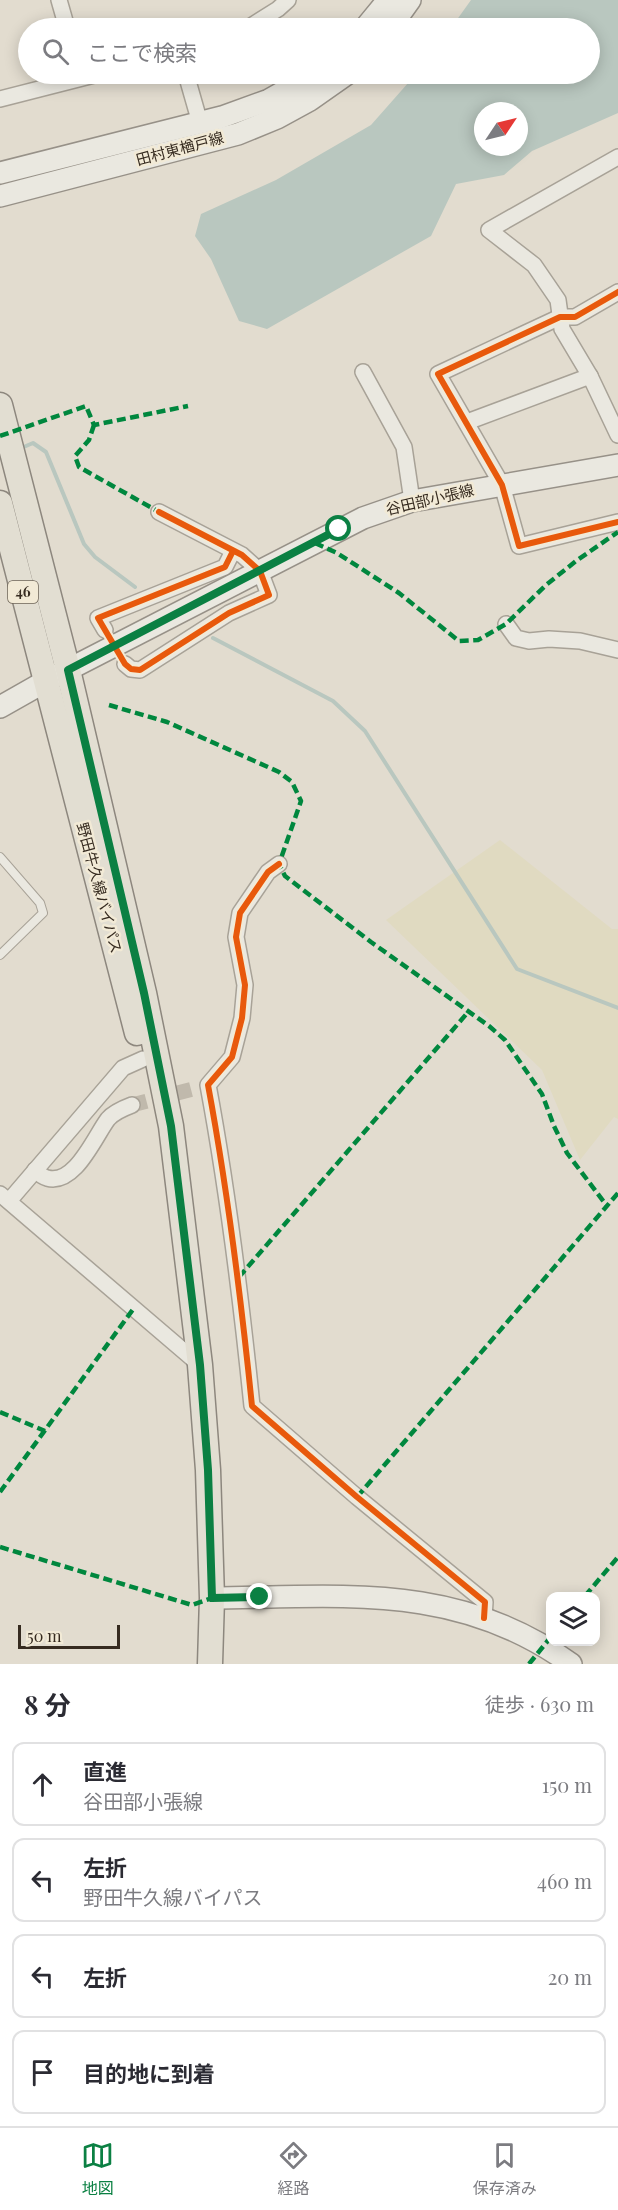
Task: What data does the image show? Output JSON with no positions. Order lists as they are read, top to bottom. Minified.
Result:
{"streets":{"main road":["46","野田牛久線バイパス"],"street":["田村東楢戸線","谷田部小張線"]},"crossings":[["谷田部小張線","野田牛久線バイパス"]],"scale_bar":"50 m","north":"top right","page":{"search":"ここで検索","scale":"50 m","heading":["8 分","徒歩 · 630 m"],"list":[["直進","谷田部小張線","150 m"],["左折","野田牛久線バイパス","460 m"],["左折","20 m"],"目的地に到着"],"nav":["地図","経路","保存済み"]}}
